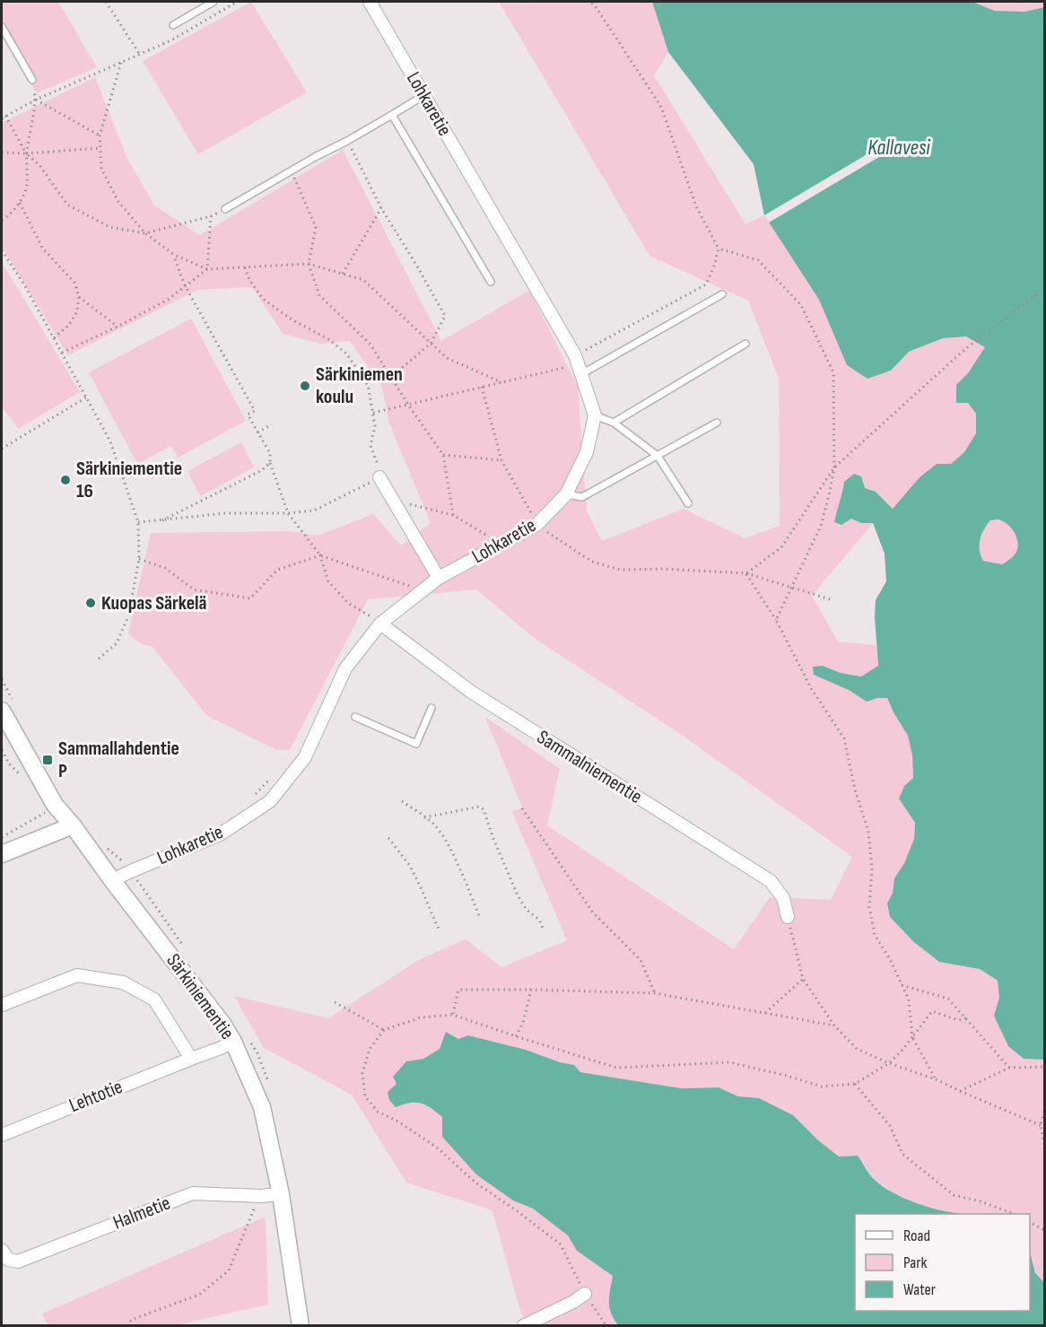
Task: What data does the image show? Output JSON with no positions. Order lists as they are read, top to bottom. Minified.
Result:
{"streets":{"street":["Lohkaretie","Sammalniementie","Särkiniementie","Lehtotie","Halmetie"]},"crossings":[["Lohkaretie","Sammalniementie"],["Lohkaretie","Särkiniementie"],["Särkiniementie","Lehtotie"],["Särkiniementie","Halmetie"]],"water":["Kallavesi"],"places":{"other":["Särkiniemen koulu","Särkiniementie 16","Kuopas Särkelä"],"transit":["Sammallahdentie P"]},"legend":["Road","Park","Water"]}
